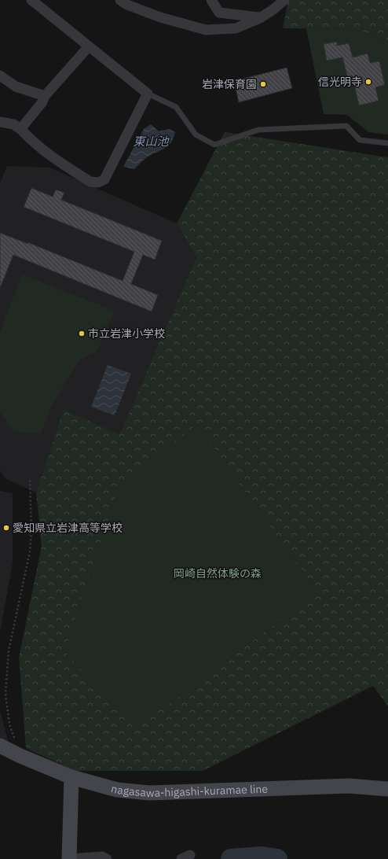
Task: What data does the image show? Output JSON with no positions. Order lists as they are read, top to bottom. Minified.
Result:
{"streets":{"main road":["nagasawa-higashi-kuramae line"]},"water":["東山池"],"parks":["岡崎自然体験の森"],"places":["信光明寺","岩津保育園","市立岩津小学校","愛知県立岩津高等学校"]}
